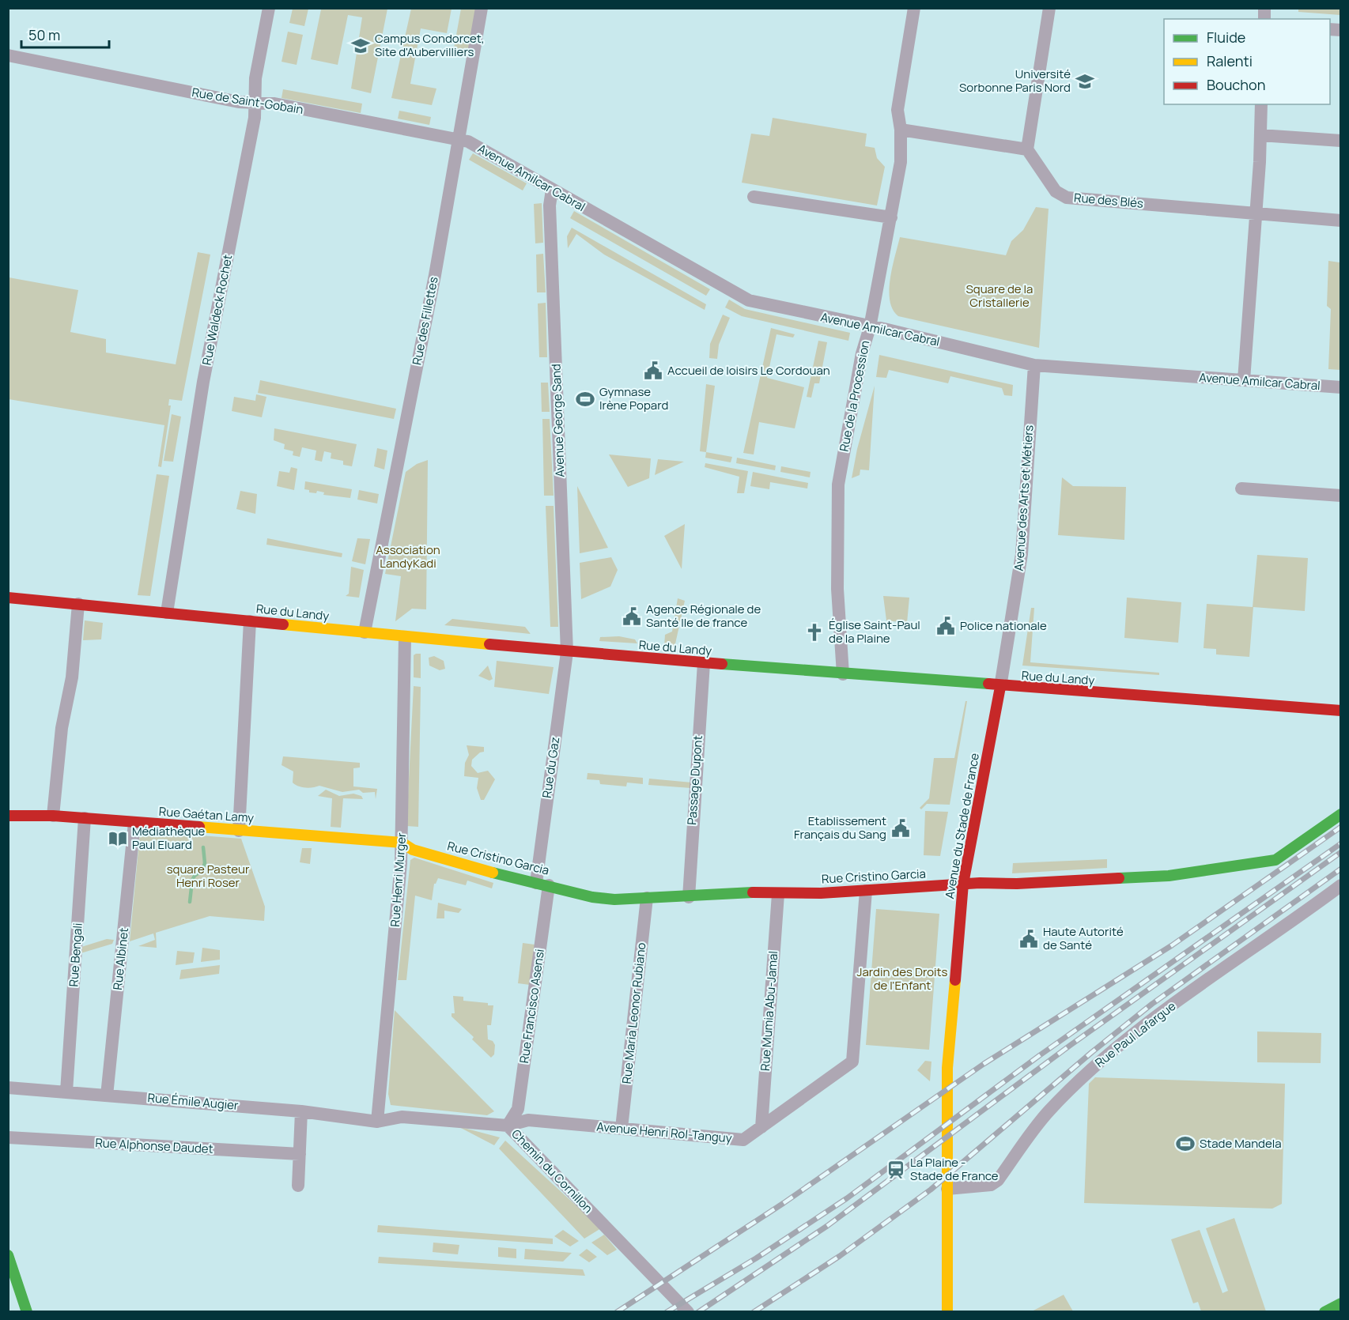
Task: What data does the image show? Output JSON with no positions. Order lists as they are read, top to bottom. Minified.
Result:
{"streets":{"street":["Rue de Saint-Gobain","Avenue Amilcar Cabral","Rue des Blés","Rue Waldeck Rochet","Rue des Fillettes","Rue de la Procession","Avenue George Sand","Avenue des Arts et Métiers","Rue du Landy","Rue du Gaz","Passage Dupont","Rue Gaétan Lamy","Avenue du Stade de France","Rue Cristino Garcia","Rue Henri Murger","Rue Bengali","Rue Albinet","Rue Francisco Asensi","Rue Mumia Abu-Jamal","Rue Maria Leonor Rubiano","Rue Paul Lafargue","Rue Émile Augier","Avenue Henri Rol-Tanguy","Rue Alphonse Daudet","Chemin du Cornillon"]},"crossings":[["Rue de Saint-Gobain","Avenue Amilcar Cabral"],["Rue de Saint-Gobain","Rue Waldeck Rochet"],["Rue de Saint-Gobain","Rue des Fillettes"],["Avenue Amilcar Cabral","Rue des Fillettes"],["Avenue Amilcar Cabral","Rue de la Procession"],["Avenue Amilcar Cabral","Avenue George Sand"],["Avenue Amilcar Cabral","Avenue des Arts et Métiers"],["Rue Waldeck Rochet","Rue du Landy"],["Rue des Fillettes","Rue du Landy"],["Rue de la Procession","Rue du Landy"],["Avenue George Sand","Rue du Landy"],["Avenue George Sand","Rue du Gaz"],["Avenue des Arts et Métiers","Rue du Landy"],["Avenue des Arts et Métiers","Avenue du Stade de France"],["Rue du Landy","Rue du Gaz"],["Rue du Landy","Passage Dupont"],["Rue du Landy","Avenue du Stade de France"],["Rue du Landy","Rue Henri Murger"],["Rue du Gaz","Rue Cristino Garcia"],["Rue du Gaz","Rue Francisco Asensi"],["Passage Dupont","Rue Cristino Garcia"],["Rue Gaétan Lamy","Rue Cristino Garcia"],["Rue Gaétan Lamy","Rue Henri Murger"],["Rue Gaétan Lamy","Rue Bengali"],["Rue Gaétan Lamy","Rue Albinet"],["Avenue du Stade de France","Rue Cristino Garcia"],["Avenue du Stade de France","Rue Paul Lafargue"],["Rue Cristino Garcia","Rue Henri Murger"],["Rue Cristino Garcia","Rue Francisco Asensi"],["Rue Cristino Garcia","Rue Mumia Abu-Jamal"],["Rue Cristino Garcia","Rue Maria Leonor Rubiano"],["Rue Cristino Garcia","Avenue Henri Rol-Tanguy"],["Rue Henri Murger","Rue Émile Augier"],["Rue Henri Murger","Chemin du Cornillon"],["Rue Bengali","Rue Émile Augier"],["Rue Albinet","Rue Émile Augier"],["Rue Francisco Asensi","Avenue Henri Rol-Tanguy"],["Rue Francisco Asensi","Chemin du Cornillon"],["Rue Mumia Abu-Jamal","Avenue Henri Rol-Tanguy"],["Rue Maria Leonor Rubiano","Avenue Henri Rol-Tanguy"],["Rue Émile Augier","Chemin du Cornillon"],["Avenue Henri Rol-Tanguy","Chemin du Cornillon"]],"parks":["Square de la Cristallerie","Association LandyKadi","square Pasteur Henri Roser","Jardin des Droits de l'Enfant"],"places":{"school or university":["Campus Condorcet, Site d'Aubervilliers","Université Sorbonne Paris Nord"],"public building":["Accueil de loisirs Le Cordouan","Agence Régionale de Santé Ile de france","Police nationale","Etablissement Français du Sang","Haute Autorité de Santé"],"sports":["Gymnase Irène Popard","Stade Mandela"],"church":["Église Saint-Paul de la Plaine"],"library":["Médiathèque Paul Eluard"],"station":["La Plaine - Stade de France"]},"legend":["Fluide","Ralenti","Bouchon"],"scale_bar":"50 m"}
